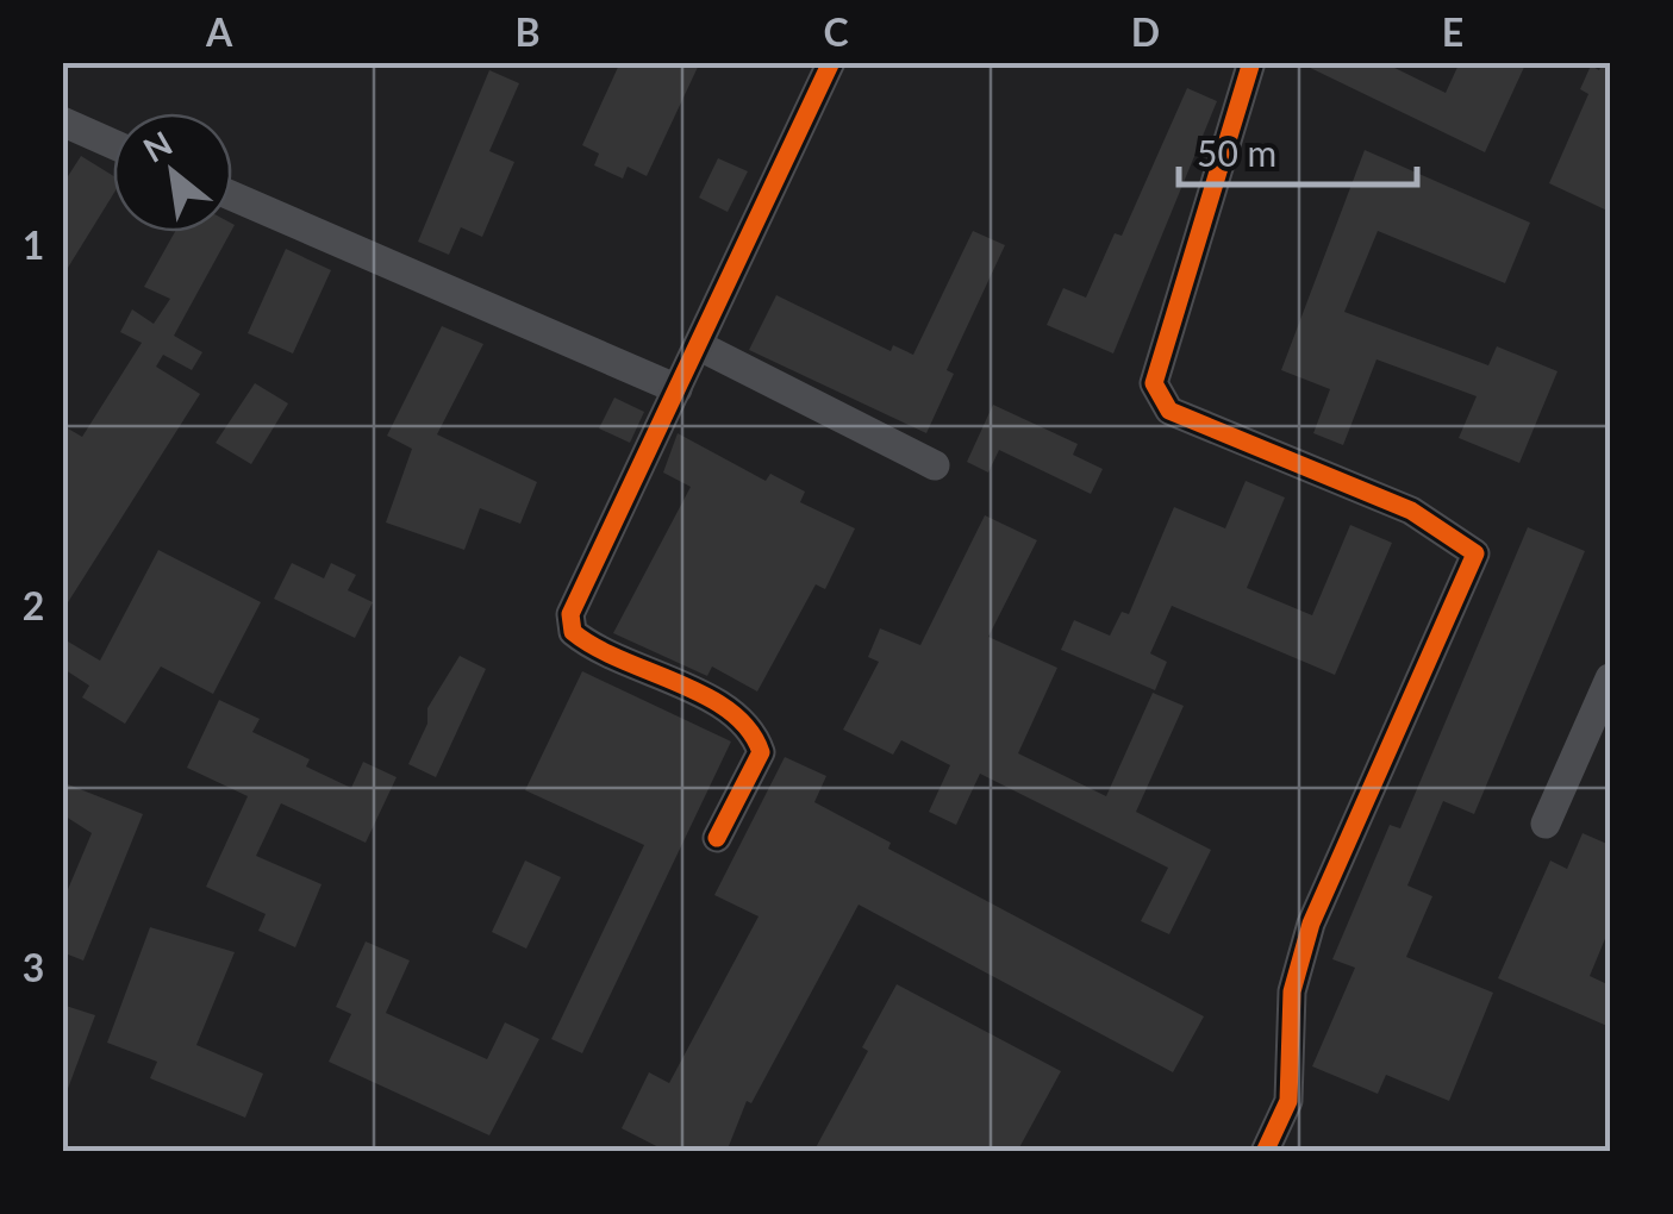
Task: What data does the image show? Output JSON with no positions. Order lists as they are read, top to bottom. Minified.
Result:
{"scale_bar":"50 m","north":"top left","grid":{"columns":["A","B","C","D","E"],"rows":["1","2","3"]}}
